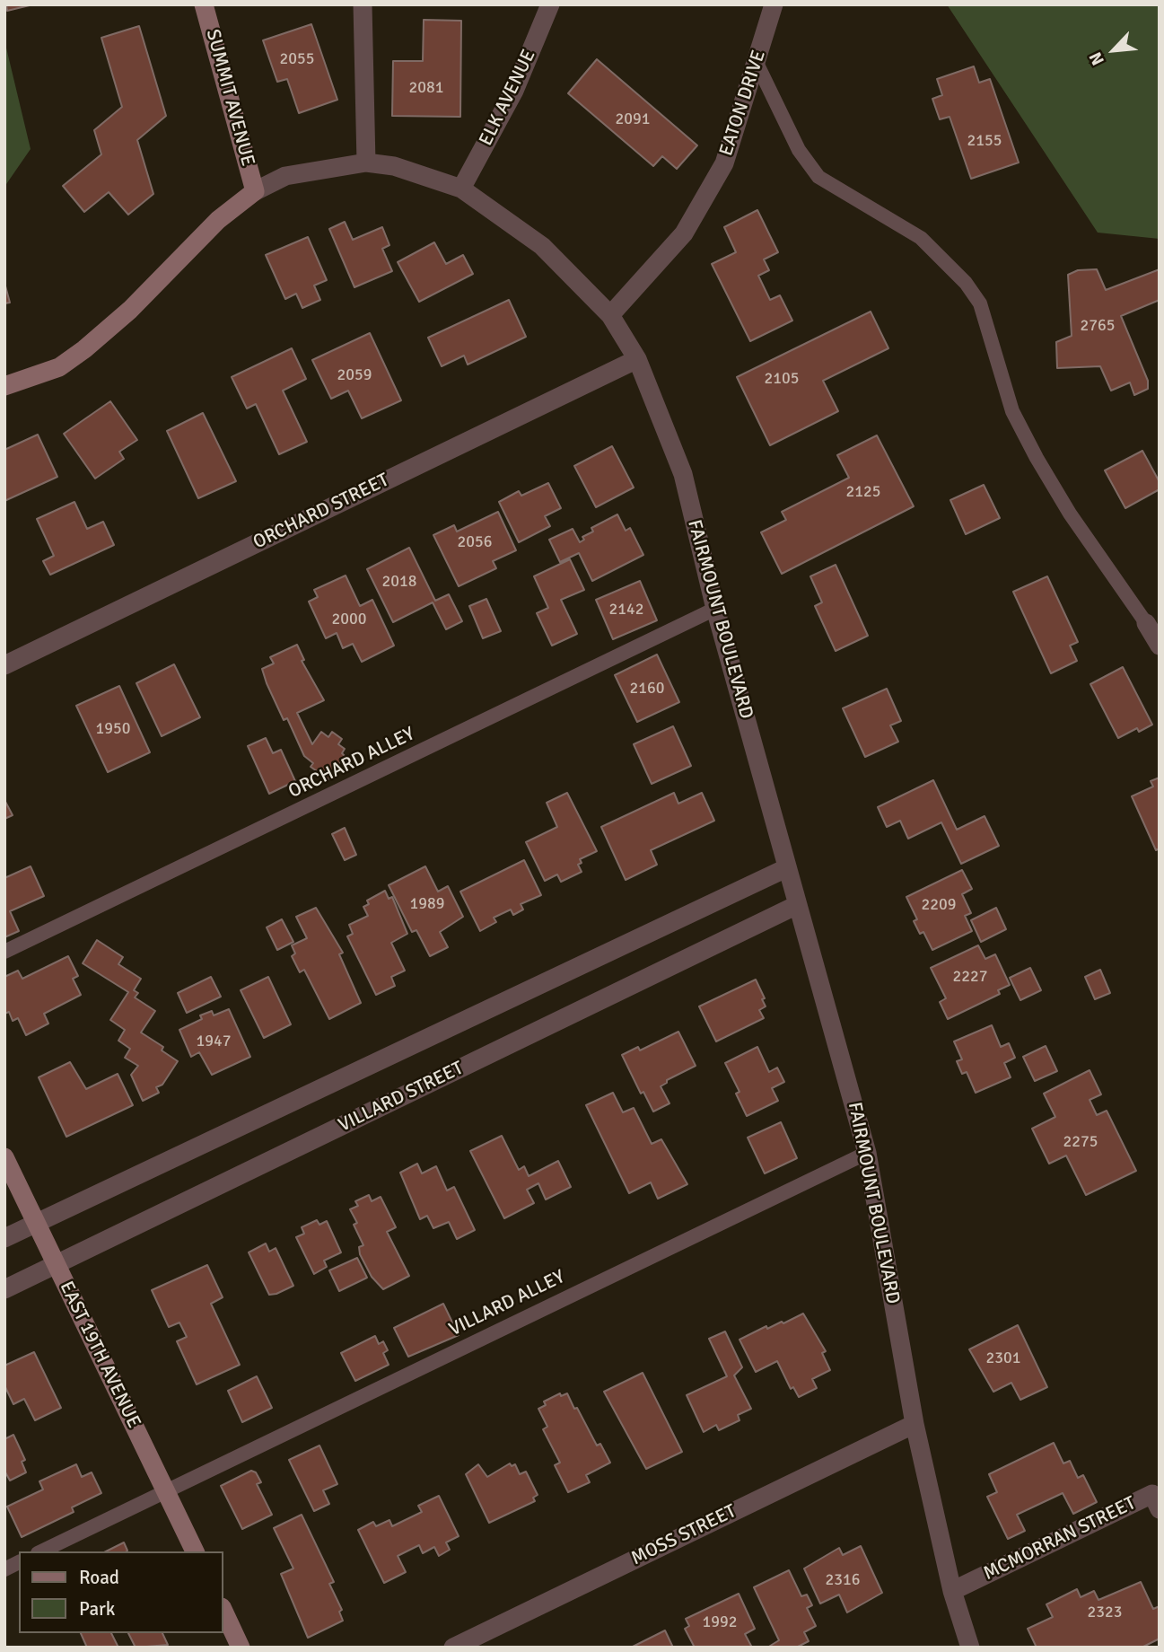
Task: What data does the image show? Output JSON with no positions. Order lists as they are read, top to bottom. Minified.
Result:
{"streets":{"street":["SUMMIT AVENUE","ELK AVENUE","EATON DRIVE","ORCHARD STREET","FAIRMOUNT BOULEVARD","VILLARD STREET","EAST 19TH AVENUE","MOSS STREET","MCMORRAN STREET"],"lane":["ORCHARD ALLEY","VILLARD ALLEY"]},"crossings":[["SUMMIT AVENUE","FAIRMOUNT BOULEVARD"],["ELK AVENUE","FAIRMOUNT BOULEVARD"],["EATON DRIVE","FAIRMOUNT BOULEVARD"],["ORCHARD STREET","FAIRMOUNT BOULEVARD"],["FAIRMOUNT BOULEVARD","ORCHARD ALLEY"],["FAIRMOUNT BOULEVARD","VILLARD STREET"],["FAIRMOUNT BOULEVARD","VILLARD ALLEY"],["FAIRMOUNT BOULEVARD","MOSS STREET"],["FAIRMOUNT BOULEVARD","MCMORRAN STREET"],["VILLARD STREET","EAST 19TH AVENUE"],["VILLARD ALLEY","EAST 19TH AVENUE"]],"house_numbers":["2055","2081","2091","2155","2765","2059","2105","2125","2056","2018","2142","2000","2160","1950","1989","2209","2227","1947","2275","2301","2316","2323","1992"],"legend":["Road","Park"],"north":"bottom left"}
